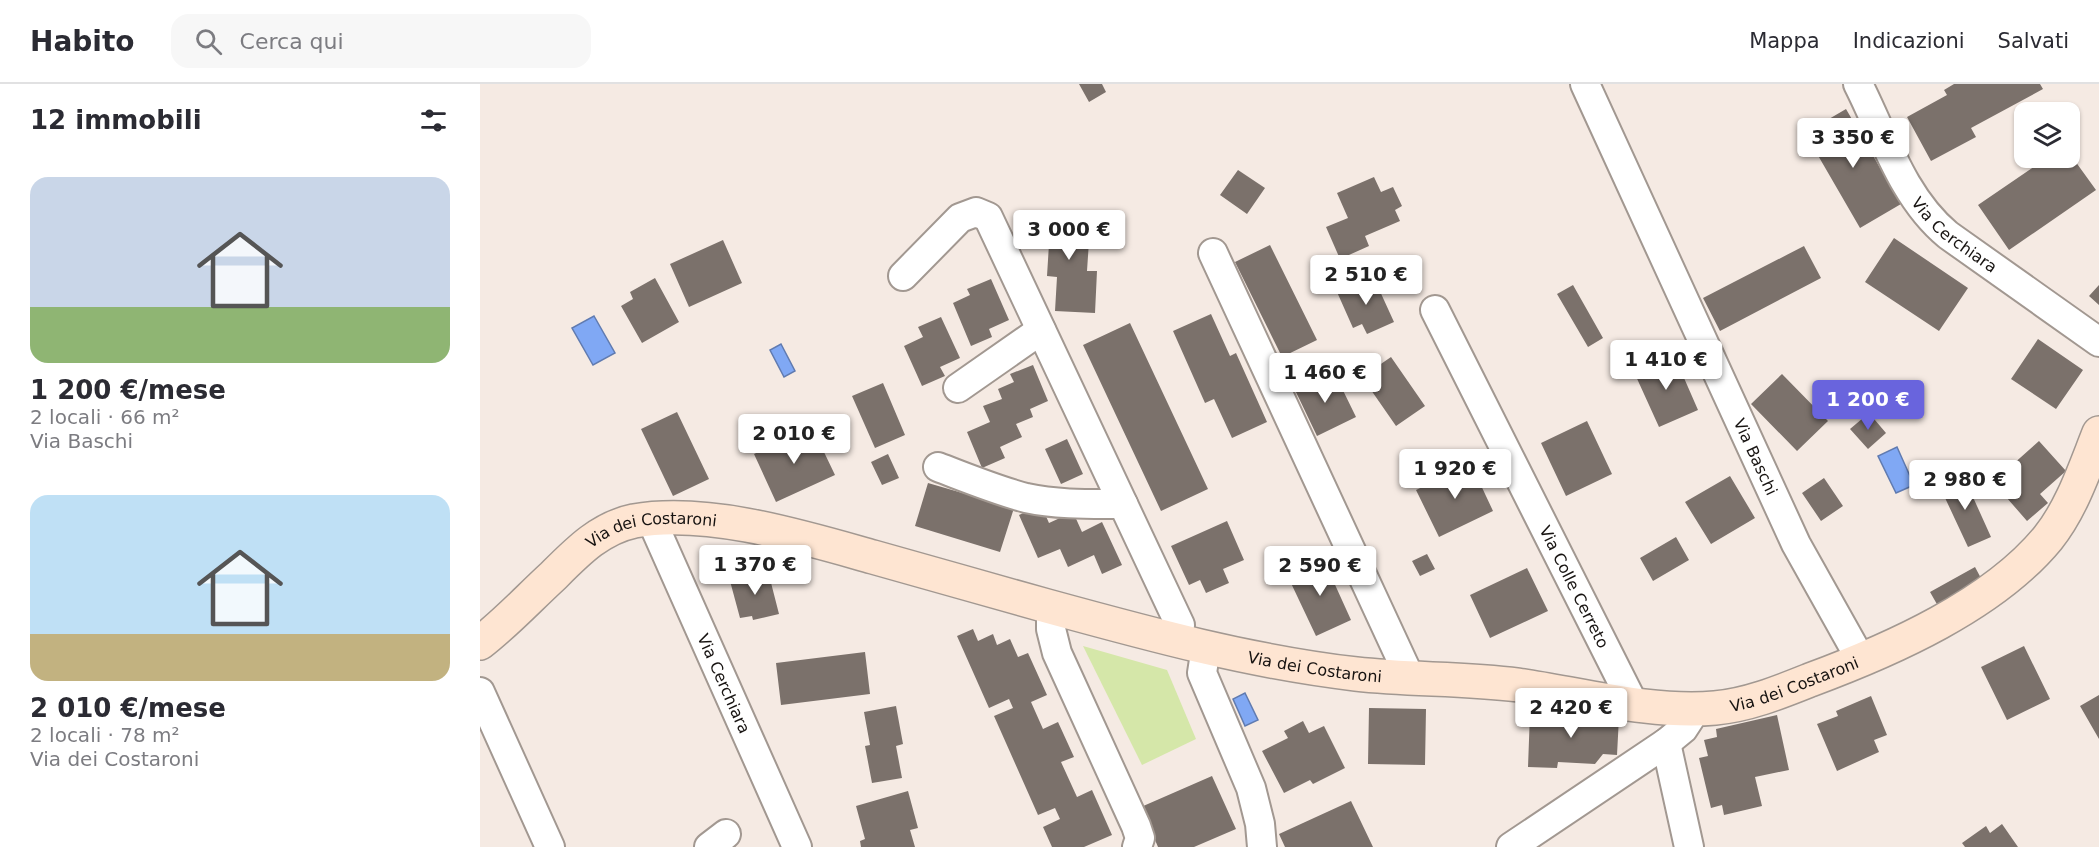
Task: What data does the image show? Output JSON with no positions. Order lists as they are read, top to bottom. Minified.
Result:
{"streets":{"street":["Via Cerchiara","Via Baschi","Via dei Costaroni","Via Colle Cerreto"]},"crossings":[["Via Cerchiara","Via dei Costaroni"],["Via Baschi","Via dei Costaroni"],["Via dei Costaroni","Via Colle Cerreto"]],"page":{"header":"Habito","search":"Cerca qui","nav":["Mappa","Indicazioni","Salvati"],"heading":"12 immobili","price":["3 350 €","3 000 €","2 510 €","1 410 €","1 460 €","1 200 €","2 010 €","1 920 €","2 980 €","1 370 €","2 590 €","2 420 €"],"list":[{"name":"1 200 €/mese","note":"2 locali · 66 m² · Via Baschi"},{"name":"2 010 €/mese","note":"2 locali · 78 m² · Via dei Costaroni"}]}}
